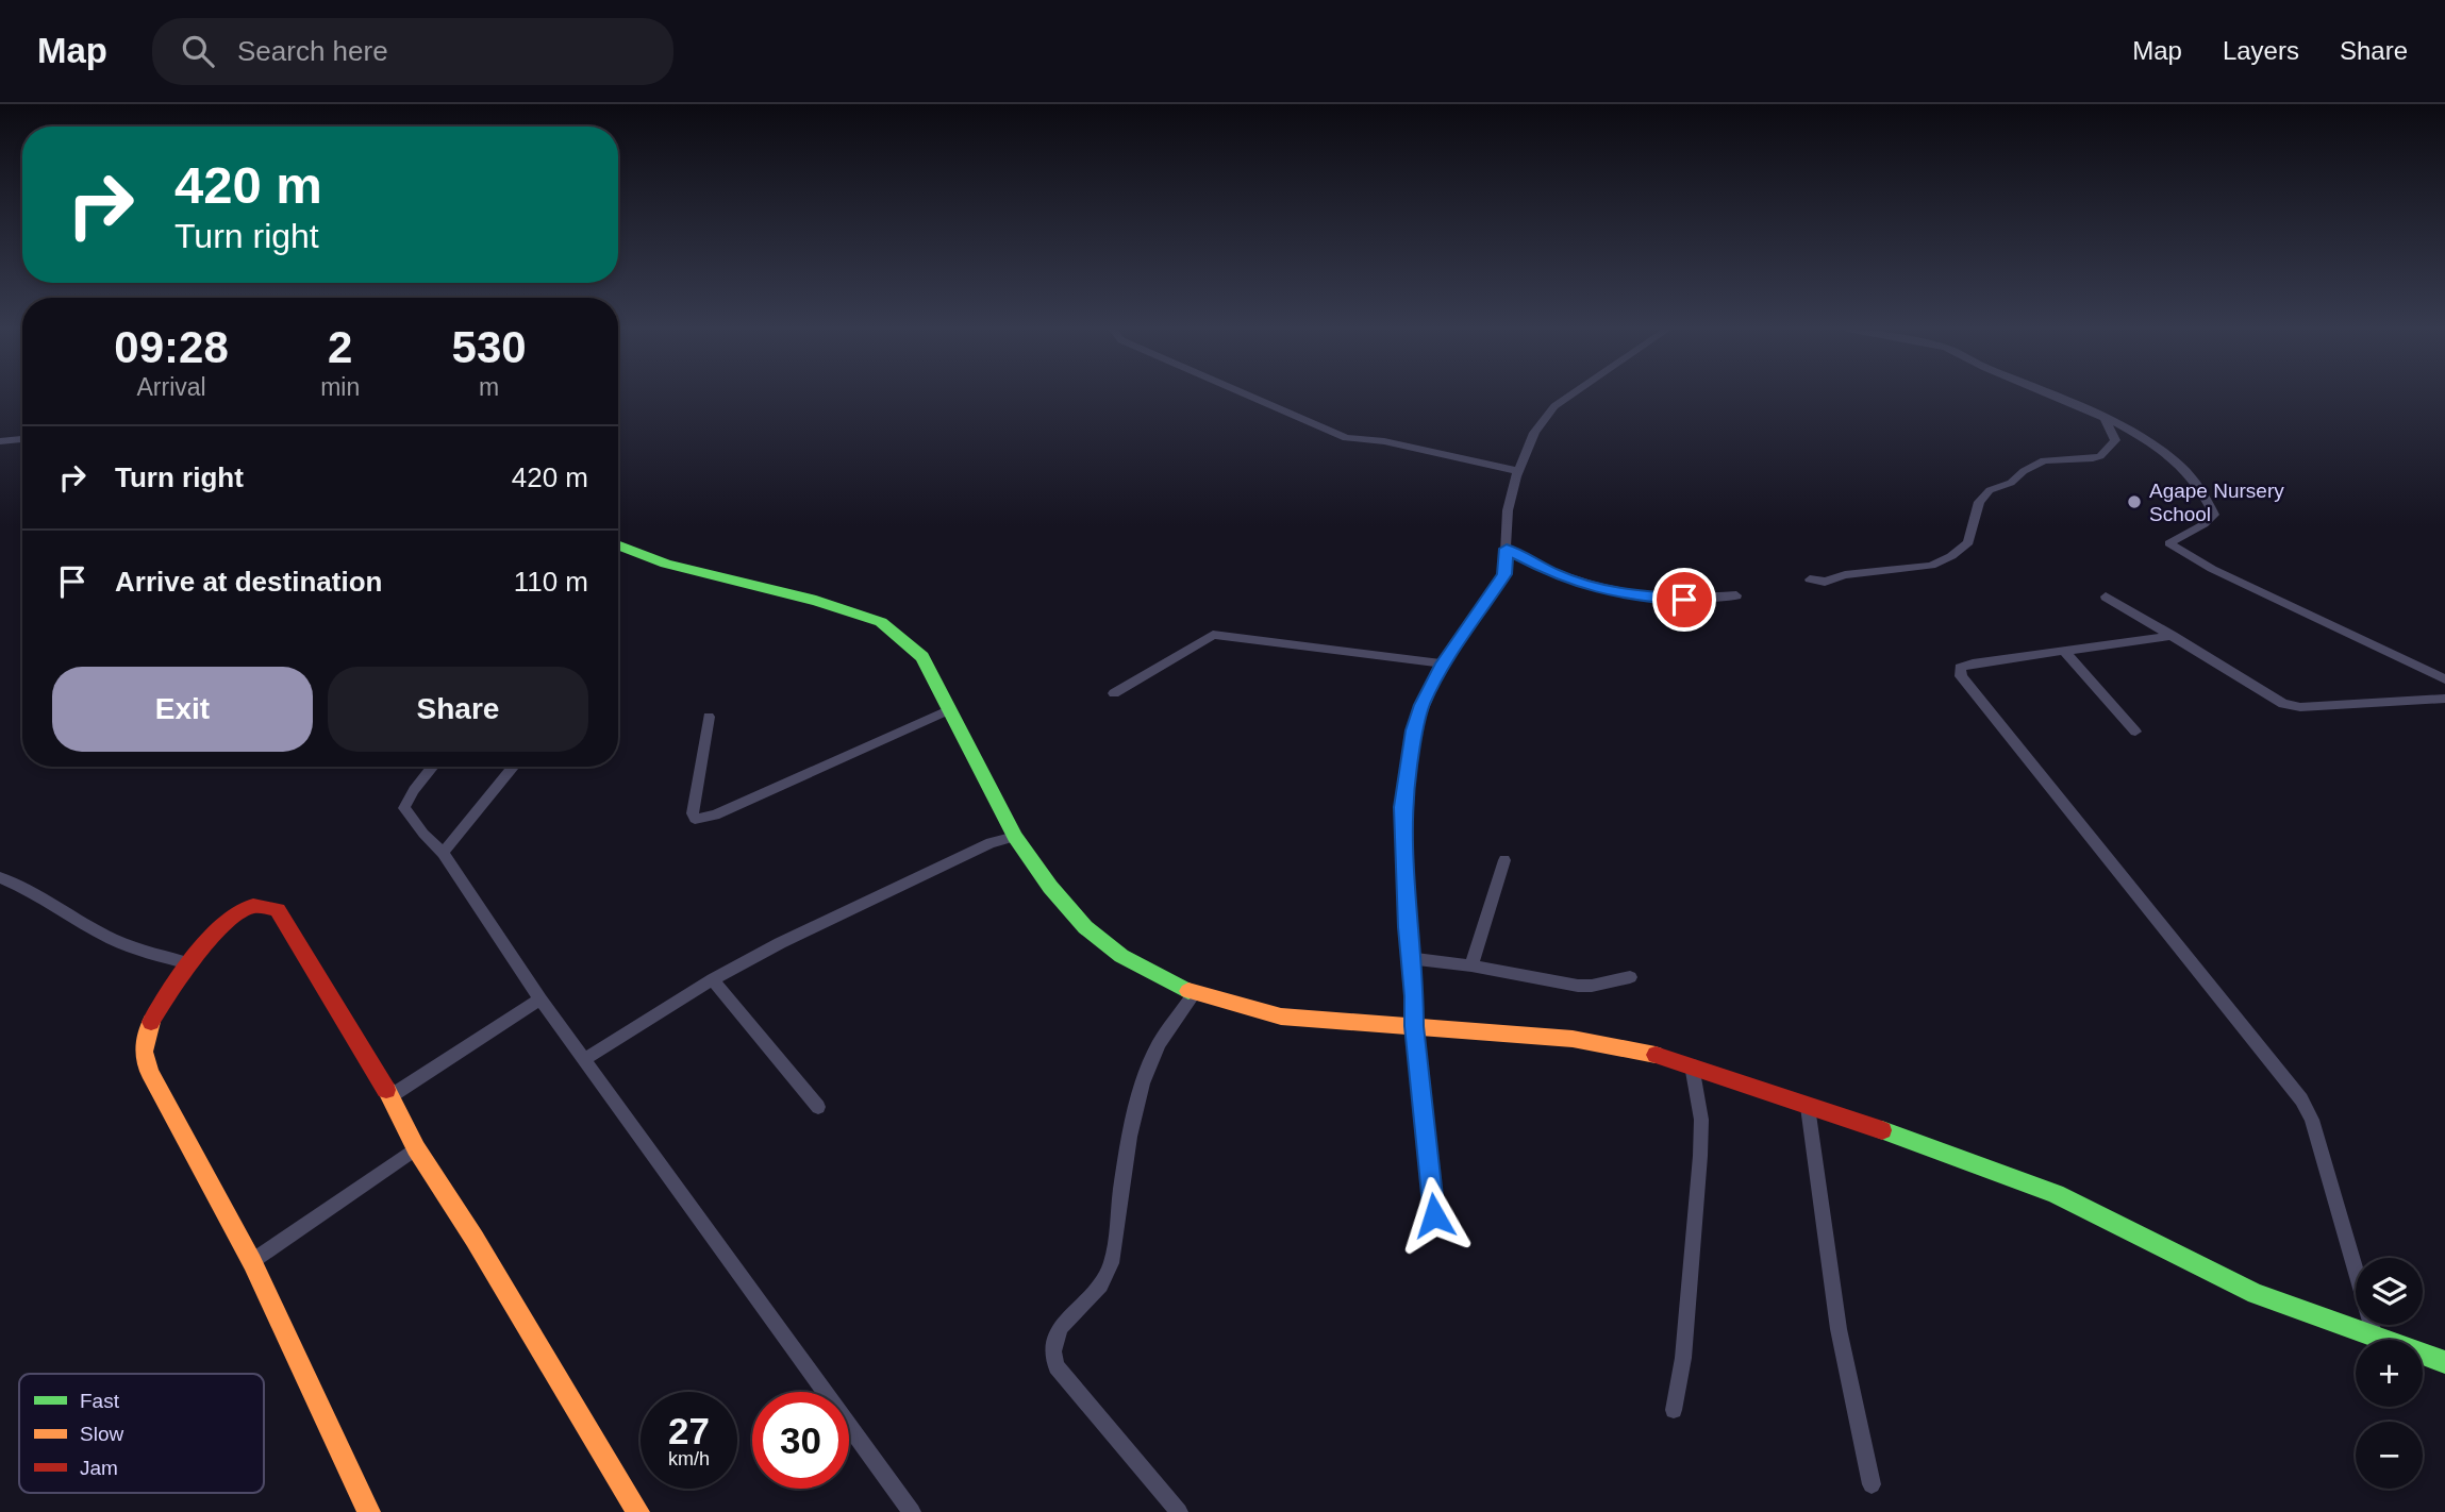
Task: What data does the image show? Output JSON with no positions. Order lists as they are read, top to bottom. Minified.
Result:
{"places":["Agape Nursery School"],"legend":["Fast","Slow","Jam"],"page":{"header":"Map","search":"Search here","nav":["Map","Layers","Share"],"turn":["420 m","Turn right"],"eta":["09:28","Arrival","2","min","530","m"],"list":[{"name":"Turn right","value":"420 m"},{"name":"Arrive at destination","value":"110 m"}],"buttons":["Exit","Share"],"map_buttons":["+","−"],"speed":"27 km/h","limit":"30"}}
